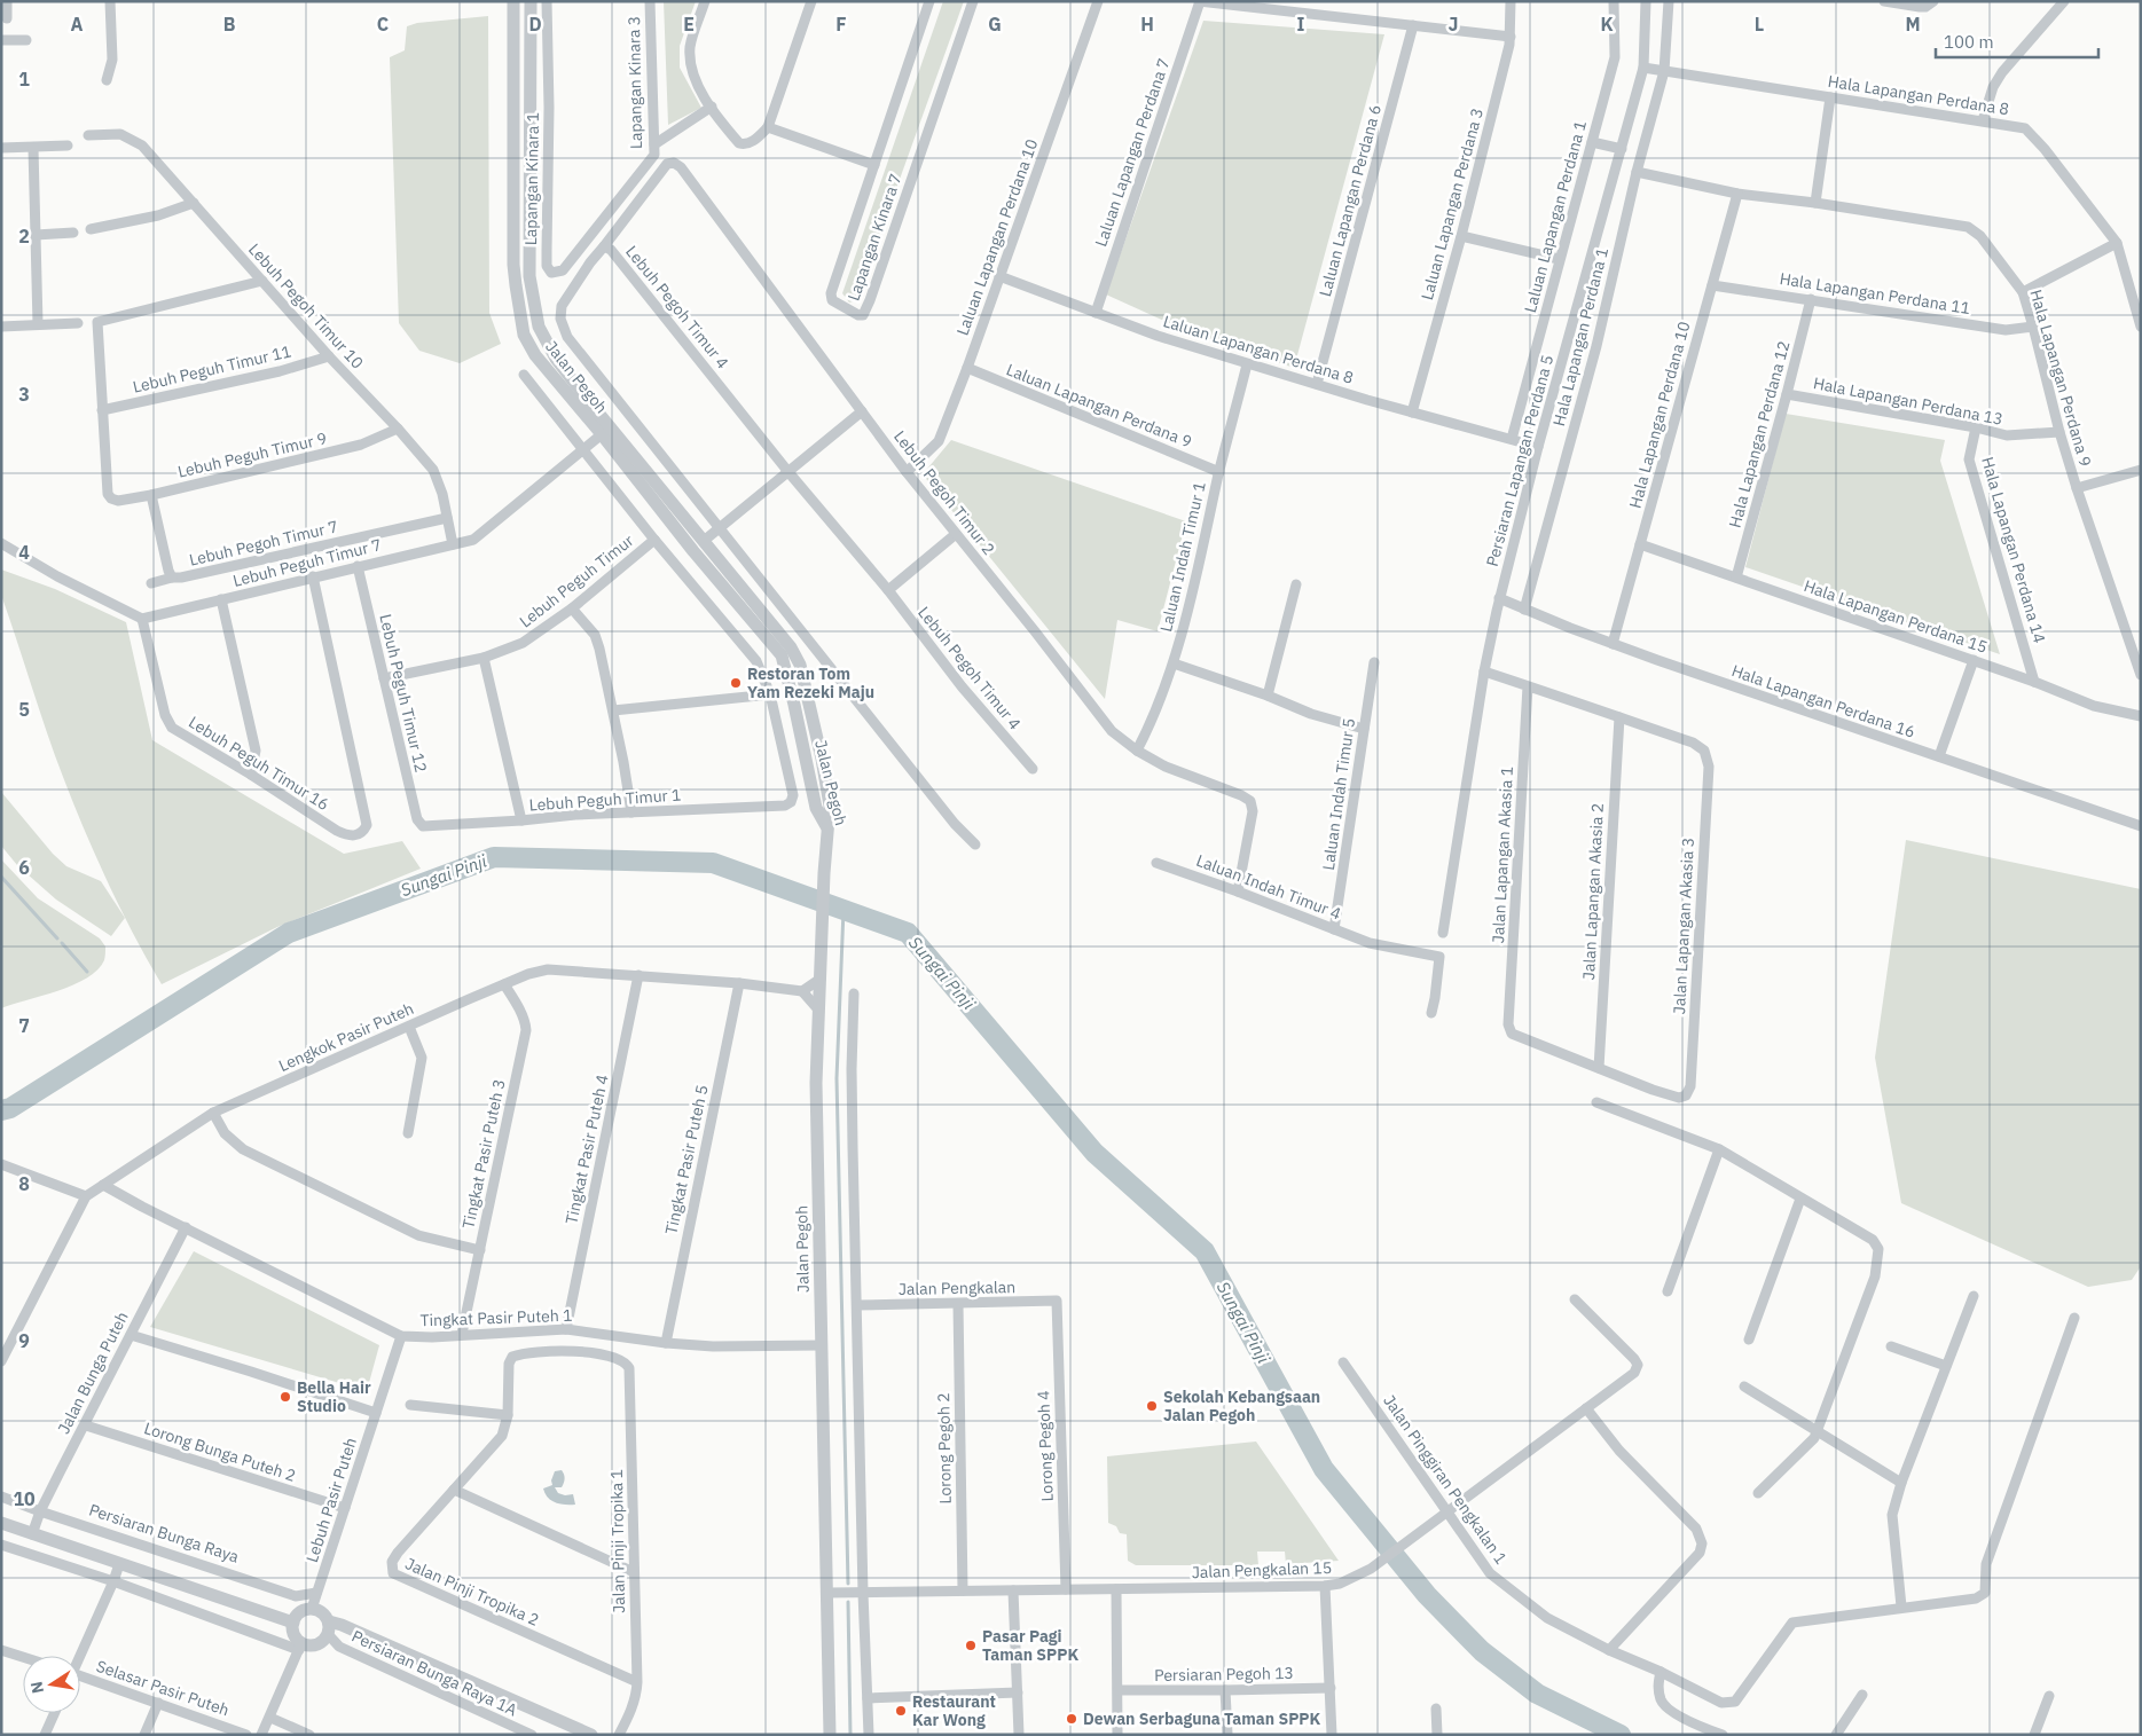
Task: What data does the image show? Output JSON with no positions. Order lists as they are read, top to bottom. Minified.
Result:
{"streets":{"street":["Lapangan Kinara 3","Hala Lapangan Perdana 8","Laluan Lapangan Perdana 7","Lapangan Kinara 1","Laluan Lapangan Perdana 6","Laluan Lapangan Perdana 3","Laluan Lapangan Perdana 1","Lapangan Kinara 7","Laluan Lapangan Perdana 10","Hala Lapangan Perdana 11","Lebuh Pegoh Timur 10","Lebuh Pegoh Timur 4","Hala Lapangan Perdana 1","Laluan Lapangan Perdana 8","Lebuh Peguh Timur 11","Jalan Pegoh","Hala Lapangan Perdana 9","Hala Lapangan Perdana 13","Laluan Lapangan Perdana 9","Hala Lapangan Perdana 10","Hala Lapangan Perdana 12","Lebuh Peguh Timur 9","Persiaran Lapangan Perdana 5","Lebuh Pegoh Timur 2","Lebuh Pegoh Timur 7","Hala Lapangan Perdana 14","Laluan Indah Timur 1","Lebuh Peguh Timur 7","Lebuh Peguh Timur","Hala Lapangan Perdana 15","Lebuh Peguh Timur 12","Hala Lapangan Perdana 16","Lebuh Peguh Timur 16","Laluan Indah Timur 5","Lebuh Peguh Timur 1","Jalan Lapangan Akasia 1","Laluan Indah Timur 4","Jalan Lapangan Akasia 2","Jalan Lapangan Akasia 3","Lengkok Pasir Puteh","Tingkat Pasir Puteh 4","Tingkat Pasir Puteh 3","Tingkat Pasir Puteh 5","Jalan Pengkalan","Tingkat Pasir Puteh 1","Jalan Bunga Puteh","Lorong Pegoh 4","Lorong Pegoh 2","Lorong Bunga Puteh 2","Jalan Pinggiran Pengkalan 1","Lebuh Pasir Puteh","Persiaran Bunga Raya","Jalan Pinji Tropika 1","Jalan Pengkalan 15","Jalan Pinji Tropika 2","Persiaran Bunga Raya 1A","Persiaran Pegoh 13","Selasar Pasir Puteh"]},"crossings":[["Lapangan Kinara 3","Lapangan Kinara 1"],["Hala Lapangan Perdana 8","Hala Lapangan Perdana 1"],["Hala Lapangan Perdana 8","Persiaran Lapangan Perdana 5"],["Laluan Lapangan Perdana 7","Laluan Lapangan Perdana 8"],["Laluan Lapangan Perdana 6","Laluan Lapangan Perdana 8"],["Laluan Lapangan Perdana 3","Laluan Lapangan Perdana 8"],["Laluan Lapangan Perdana 1","Laluan Lapangan Perdana 8"],["Laluan Lapangan Perdana 10","Laluan Lapangan Perdana 8"],["Laluan Lapangan Perdana 10","Laluan Lapangan Perdana 9"],["Laluan Lapangan Perdana 10","Lebuh Pegoh Timur 2"],["Hala Lapangan Perdana 11","Hala Lapangan Perdana 9"],["Hala Lapangan Perdana 11","Hala Lapangan Perdana 10"],["Hala Lapangan Perdana 11","Hala Lapangan Perdana 12"],["Lebuh Pegoh Timur 10","Lebuh Peguh Timur 11"],["Lebuh Pegoh Timur 10","Lebuh Peguh Timur 9"],["Lebuh Pegoh Timur 10","Lebuh Pegoh Timur 7"],["Lebuh Pegoh Timur 10","Lebuh Peguh Timur 7"],["Lebuh Pegoh Timur 4","Lebuh Pegoh Timur 2"],["Hala Lapangan Perdana 1","Hala Lapangan Perdana 9"],["Hala Lapangan Perdana 1","Hala Lapangan Perdana 16"],["Laluan Lapangan Perdana 8","Persiaran Lapangan Perdana 5"],["Laluan Lapangan Perdana 8","Laluan Indah Timur 1"],["Lebuh Peguh Timur 11","Lebuh Peguh Timur 9"],["Jalan Pegoh","Lebuh Peguh Timur 7"],["Jalan Pegoh","Tingkat Pasir Puteh 1"],["Jalan Pegoh","Jalan Pengkalan 15"],["Hala Lapangan Perdana 9","Hala Lapangan Perdana 13"],["Hala Lapangan Perdana 9","Hala Lapangan Perdana 10"],["Hala Lapangan Perdana 13","Hala Lapangan Perdana 12"],["Hala Lapangan Perdana 13","Hala Lapangan Perdana 14"],["Laluan Lapangan Perdana 9","Laluan Indah Timur 1"],["Hala Lapangan Perdana 10","Hala Lapangan Perdana 15"],["Hala Lapangan Perdana 10","Hala Lapangan Perdana 16"],["Hala Lapangan Perdana 12","Hala Lapangan Perdana 15"],["Lebuh Peguh Timur 9","Lebuh Pegoh Timur 7"],["Persiaran Lapangan Perdana 5","Hala Lapangan Perdana 16"],["Lebuh Pegoh Timur 2","Laluan Indah Timur 1"],["Lebuh Pegoh Timur 2","Laluan Indah Timur 4"],["Hala Lapangan Perdana 14","Hala Lapangan Perdana 15"],["Lebuh Peguh Timur 7","Lebuh Peguh Timur 12"],["Lebuh Peguh Timur 7","Lebuh Peguh Timur 16"],["Lebuh Peguh Timur","Lebuh Peguh Timur 12"],["Lebuh Peguh Timur 12","Lebuh Peguh Timur 1"],["Laluan Indah Timur 5","Laluan Indah Timur 4"],["Jalan Lapangan Akasia 1","Jalan Lapangan Akasia 2"],["Jalan Lapangan Akasia 1","Jalan Lapangan Akasia 3"],["Jalan Lapangan Akasia 2","Jalan Lapangan Akasia 3"],["Lengkok Pasir Puteh","Tingkat Pasir Puteh 4"],["Lengkok Pasir Puteh","Tingkat Pasir Puteh 3"],["Lengkok Pasir Puteh","Tingkat Pasir Puteh 5"],["Lengkok Pasir Puteh","Tingkat Pasir Puteh 1"],["Tingkat Pasir Puteh 4","Tingkat Pasir Puteh 1"],["Tingkat Pasir Puteh 3","Tingkat Pasir Puteh 1"],["Tingkat Pasir Puteh 5","Tingkat Pasir Puteh 1"],["Jalan Pengkalan","Lorong Pegoh 4"],["Jalan Pengkalan","Lorong Pegoh 2"],["Tingkat Pasir Puteh 1","Jalan Bunga Puteh"],["Tingkat Pasir Puteh 1","Lebuh Pasir Puteh"],["Jalan Bunga Puteh","Lorong Bunga Puteh 2"],["Jalan Bunga Puteh","Persiaran Bunga Raya"],["Lorong Pegoh 4","Jalan Pengkalan 15"],["Lorong Pegoh 2","Jalan Pengkalan 15"],["Lorong Bunga Puteh 2","Lebuh Pasir Puteh"],["Jalan Pinggiran Pengkalan 1","Jalan Pengkalan 15"],["Lebuh Pasir Puteh","Persiaran Bunga Raya"],["Lebuh Pasir Puteh","Persiaran Bunga Raya 1A"],["Jalan Pinji Tropika 1","Jalan Pinji Tropika 2"]],"water":["Sungai Pinji"],"places":["Restoran Tom Yam Rezeki Maju","Bella Hair Studio","Sekolah Kebangsaan Jalan Pegoh","Pasar Pagi Taman SPPK","Restaurant Kar Wong","Dewan Serbaguna Taman SPPK"],"scale_bar":"100 m","north":"left","grid":{"columns":["A","B","C","D","E","F","G","H","I","J","K","L","M"],"rows":["1","2","3","4","5","6","7","8","9","10"]}}
